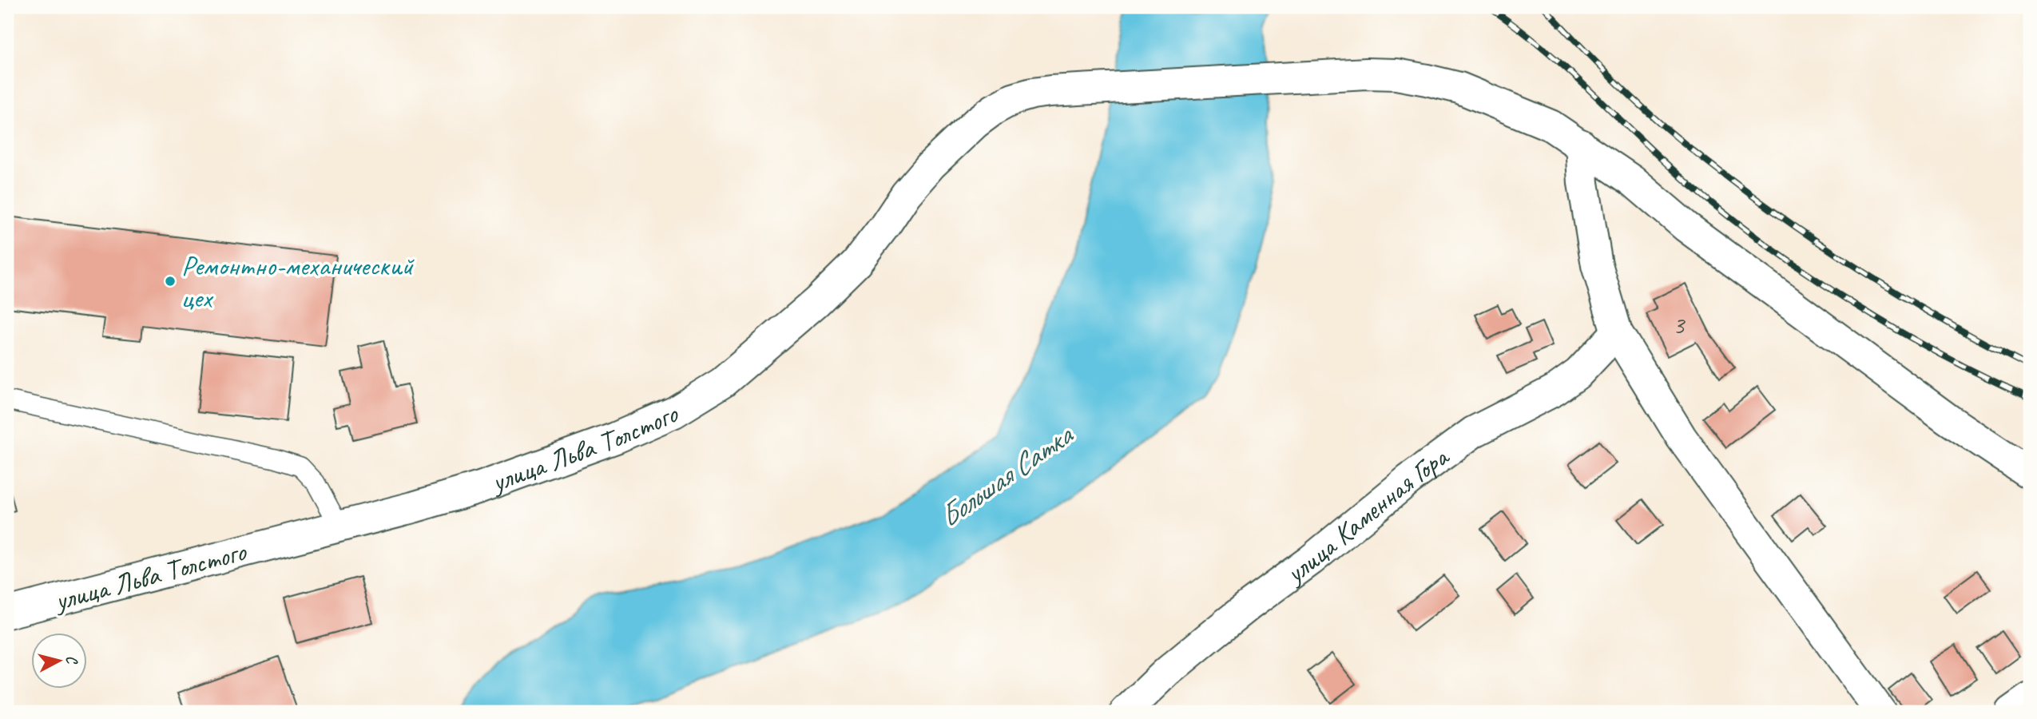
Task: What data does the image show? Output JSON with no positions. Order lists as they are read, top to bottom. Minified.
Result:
{"streets":{"street":["улица Льва Толстого","улица Каменная Гора"]},"water":["Большая Сатка"],"places":["Ремонтно-механический цех"],"house_numbers":["3"],"north":"right"}
